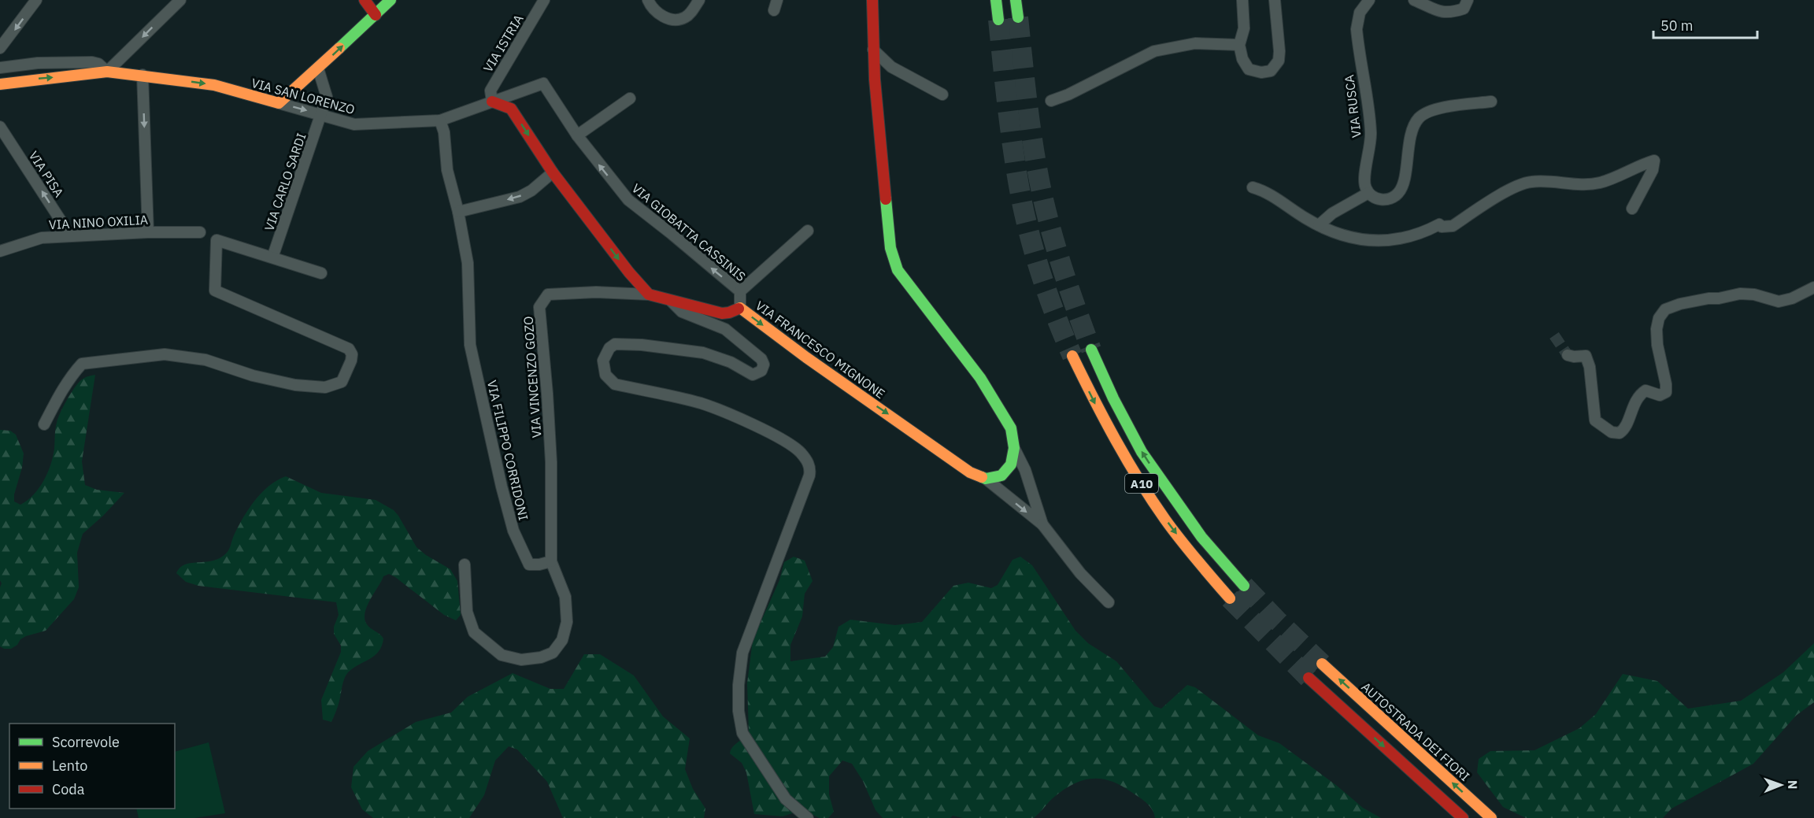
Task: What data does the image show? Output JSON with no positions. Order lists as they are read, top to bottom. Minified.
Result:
{"streets":{"main road":["VIA SAN LORENZO","VIA FRANCESCO MIGNONE","A10","AUTOSTRADA DEI FIORI"],"street":["VIA ISTRIA","VIA RUSCA","VIA PISA","VIA CARLO SARDI","VIA NINO OXILIA","VIA GIOBATTA CASSINIS","VIA VINCENZO GOZO","VIA FILIPPO CORRIDONI"]},"crossings":[["VIA ISTRIA","VIA SAN LORENZO"],["VIA SAN LORENZO","VIA CARLO SARDI"],["VIA SAN LORENZO","VIA GIOBATTA CASSINIS"],["VIA SAN LORENZO","VIA FILIPPO CORRIDONI"],["VIA PISA","VIA NINO OXILIA"],["VIA GIOBATTA CASSINIS","VIA FRANCESCO MIGNONE"],["VIA FRANCESCO MIGNONE","VIA VINCENZO GOZO"],["VIA VINCENZO GOZO","VIA FILIPPO CORRIDONI"]],"one_way":["VIA PISA","VIA GIOBATTA CASSINIS"],"legend":["Scorrevole","Lento","Coda"],"scale_bar":"50 m","north":"right"}
